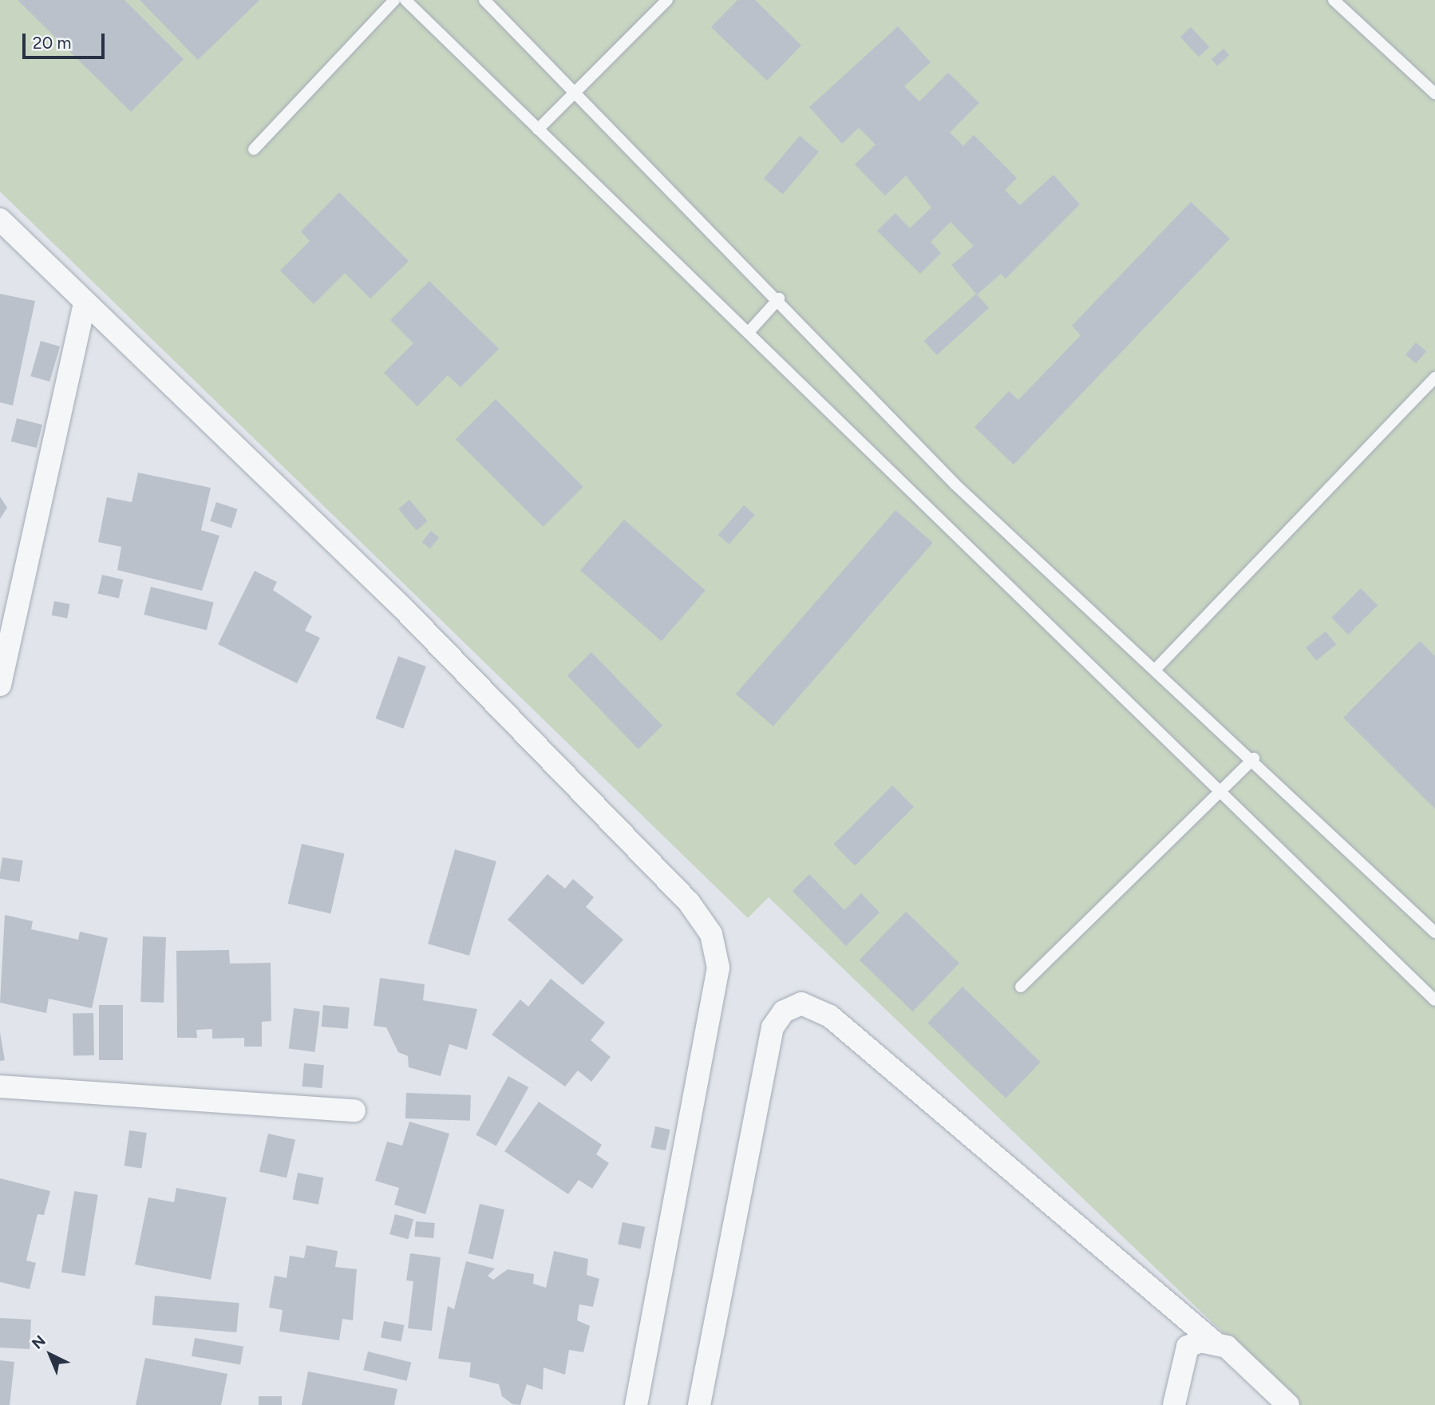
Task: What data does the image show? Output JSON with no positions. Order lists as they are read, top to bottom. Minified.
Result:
{"scale_bar":"20 m","north":"top left"}
